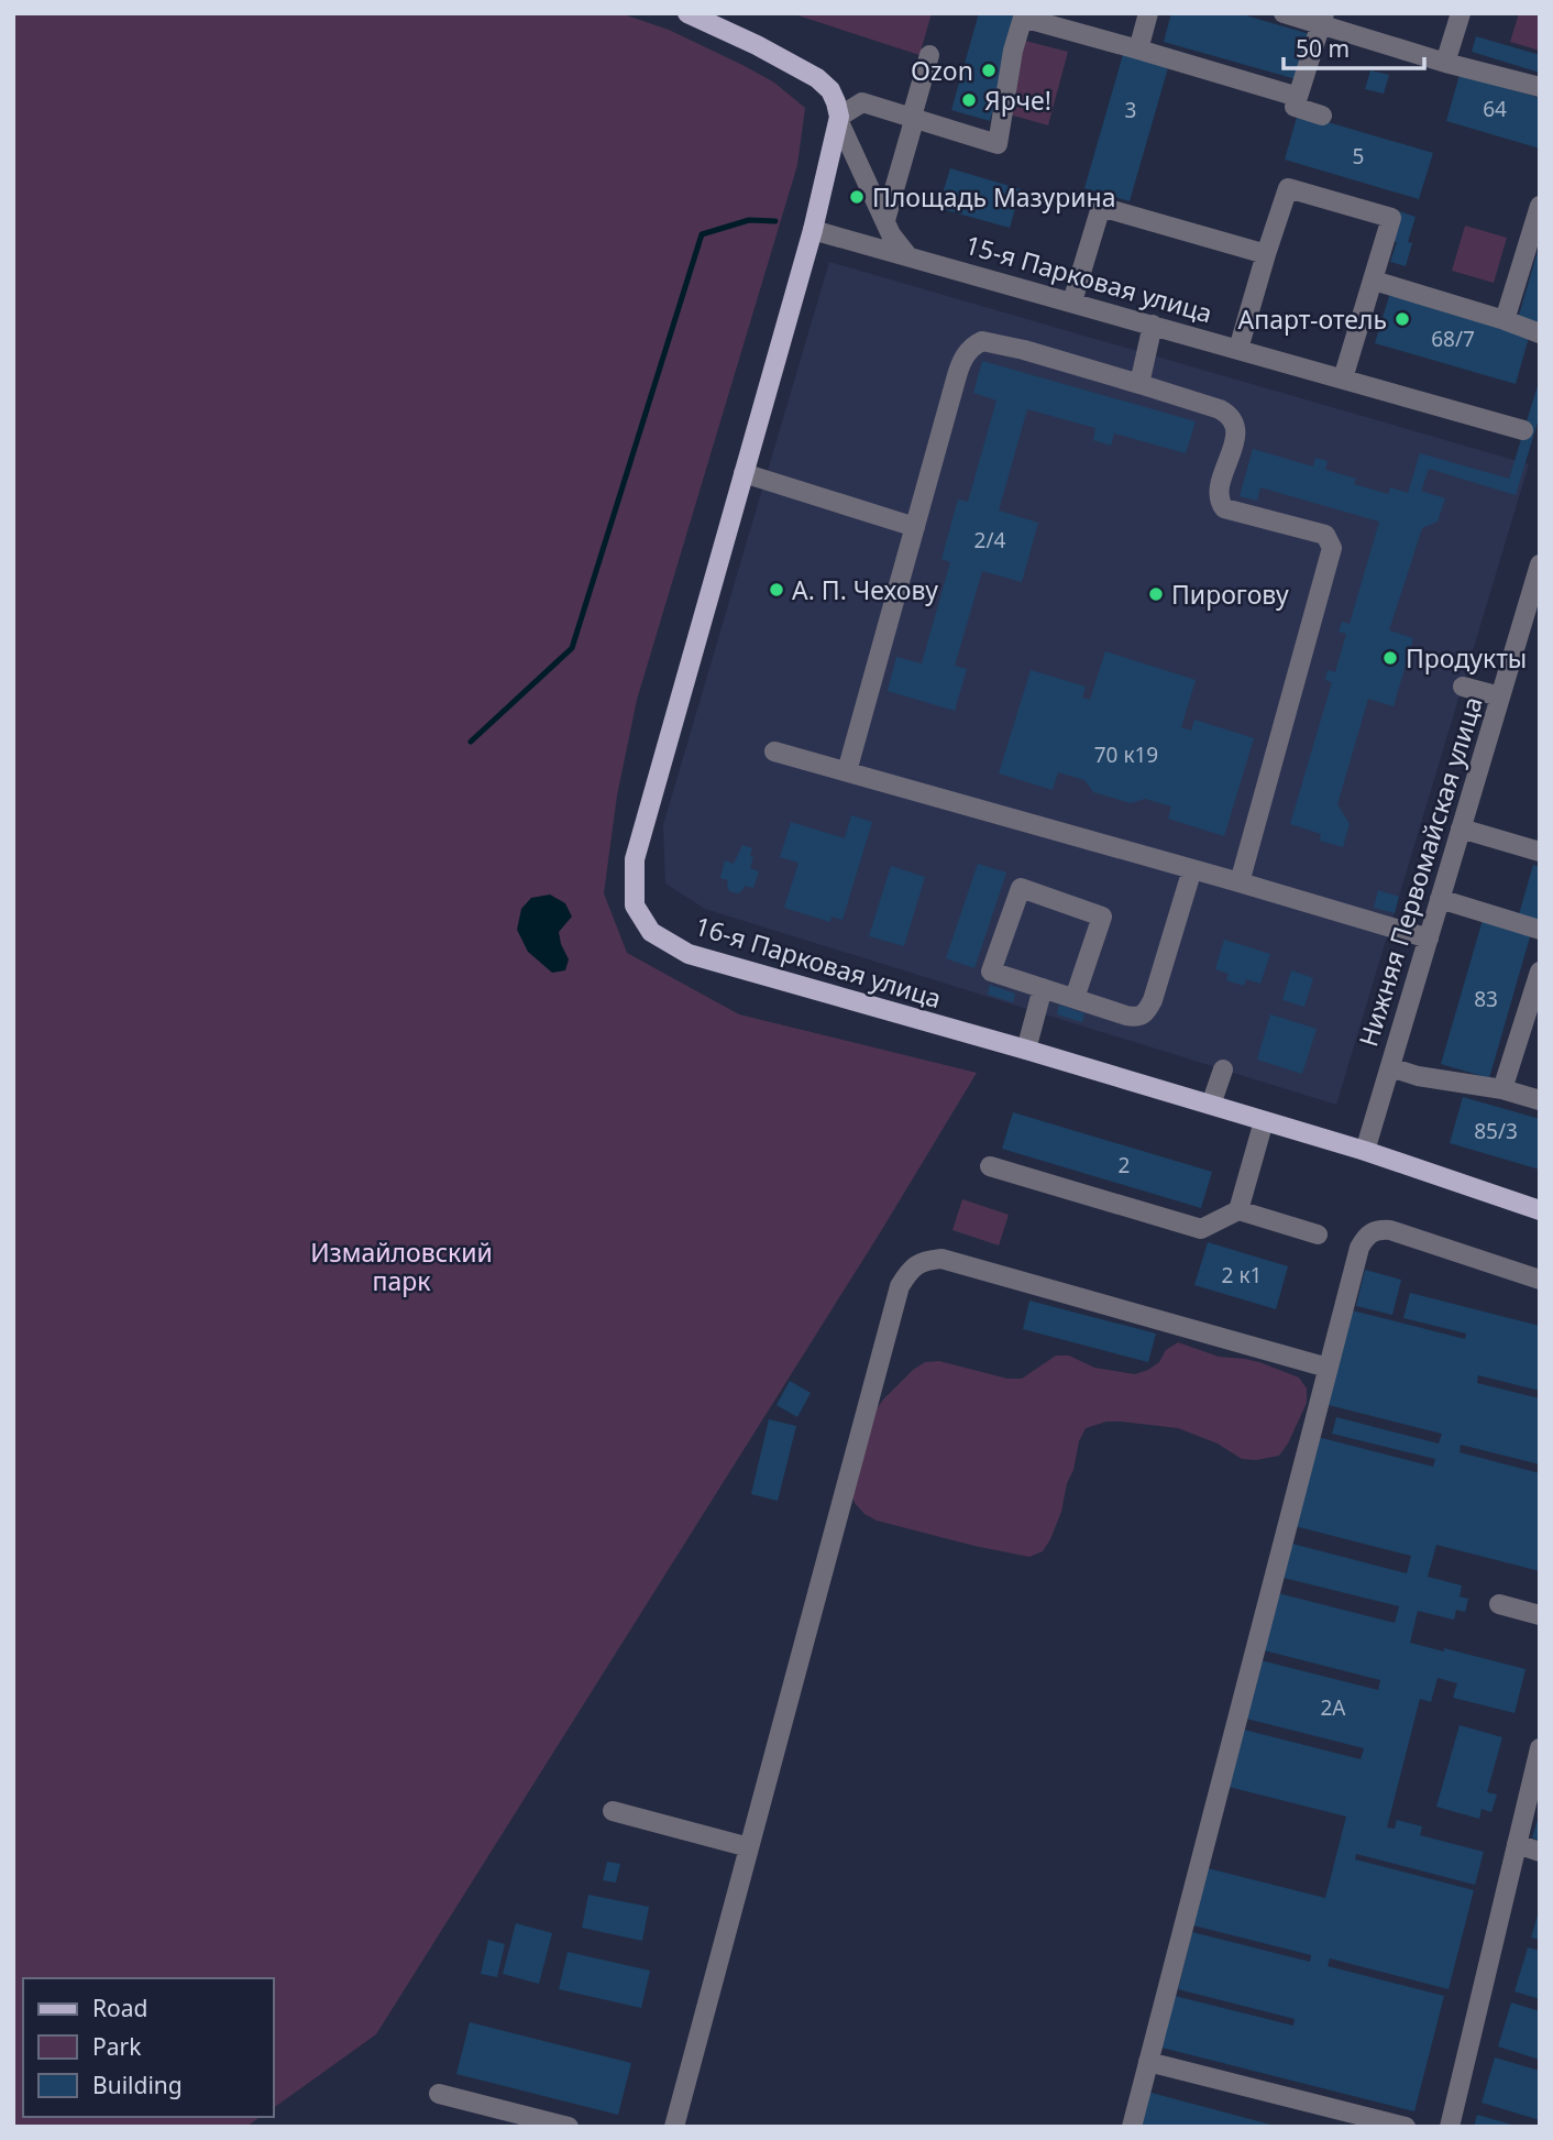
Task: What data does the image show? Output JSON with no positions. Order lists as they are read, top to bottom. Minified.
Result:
{"streets":{"main road":["16-я Парковая улица"],"street":["15-я Парковая улица","Нижняя Первомайская улица"]},"crossings":[["15-я Парковая улица","16-я Парковая улица"],["Нижняя Первомайская улица","16-я Парковая улица"]],"parks":["Измайловский парк"],"places":["Ozon","Ярче!","Площадь Мазурина","Апарт-отель","А. П. Чехову","Пирогову","Продукты"],"house_numbers":["64","3","5","68/7","2/4","70 к19","83","85/3","2","2 к1","2А"],"legend":["Road","Park","Building"],"scale_bar":"50 m"}
